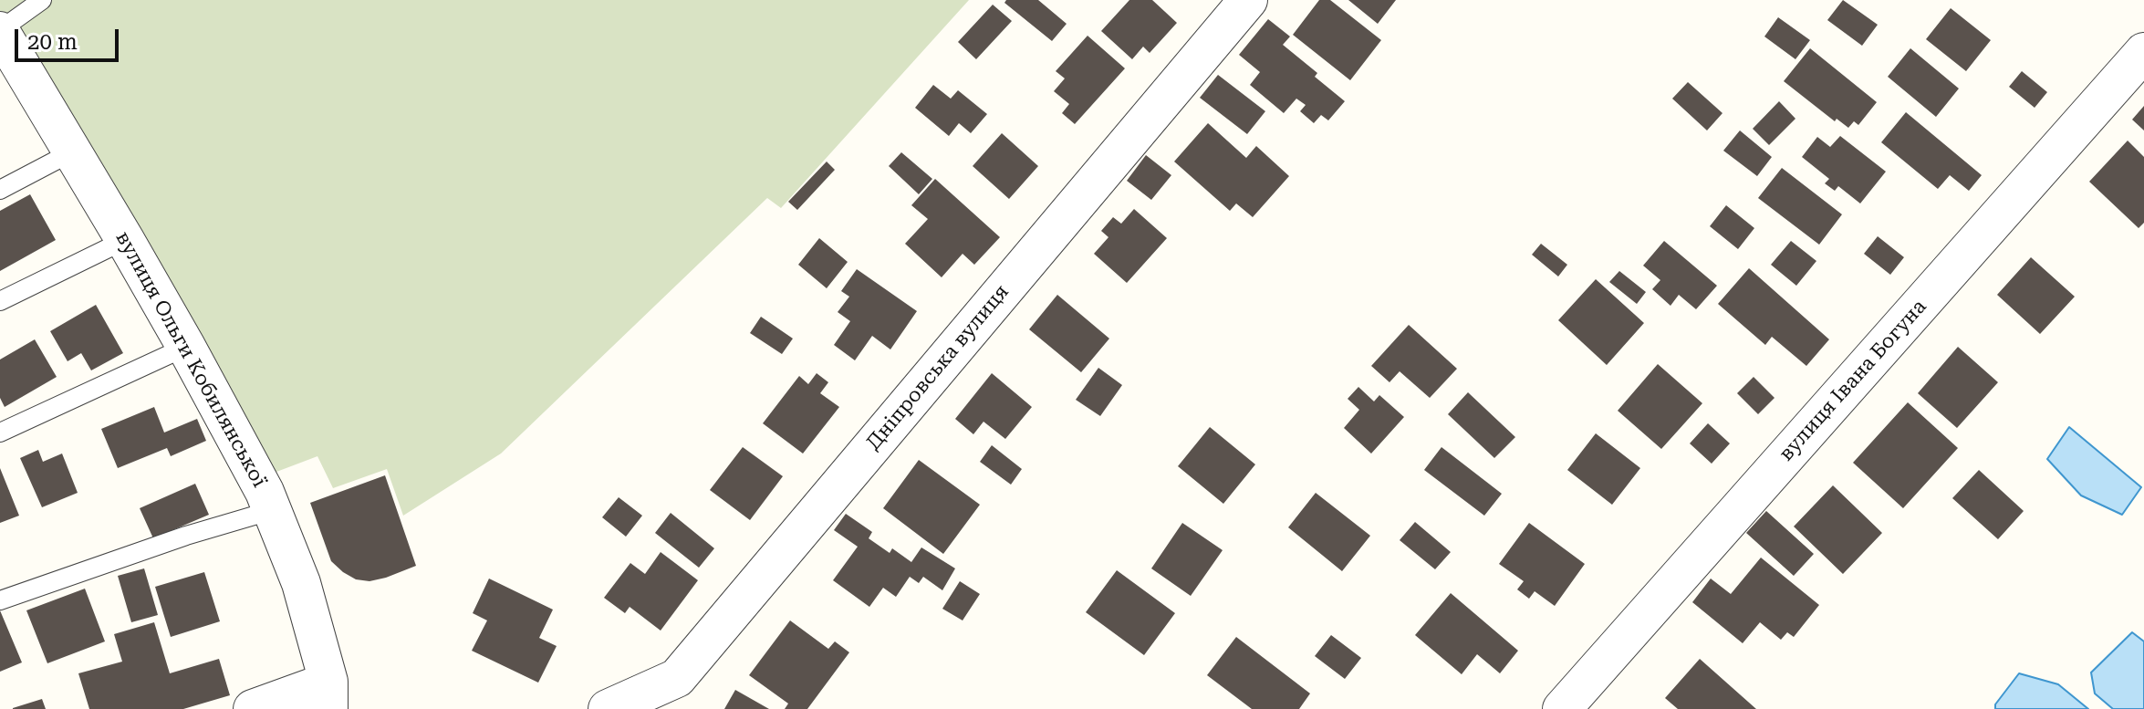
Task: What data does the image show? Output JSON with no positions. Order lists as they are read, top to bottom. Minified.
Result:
{"streets":{"street":["вулиця Ольги Кобилянської","Дніпровська вулиця","вулиця Івана Богуна"]},"scale_bar":"20 m"}
